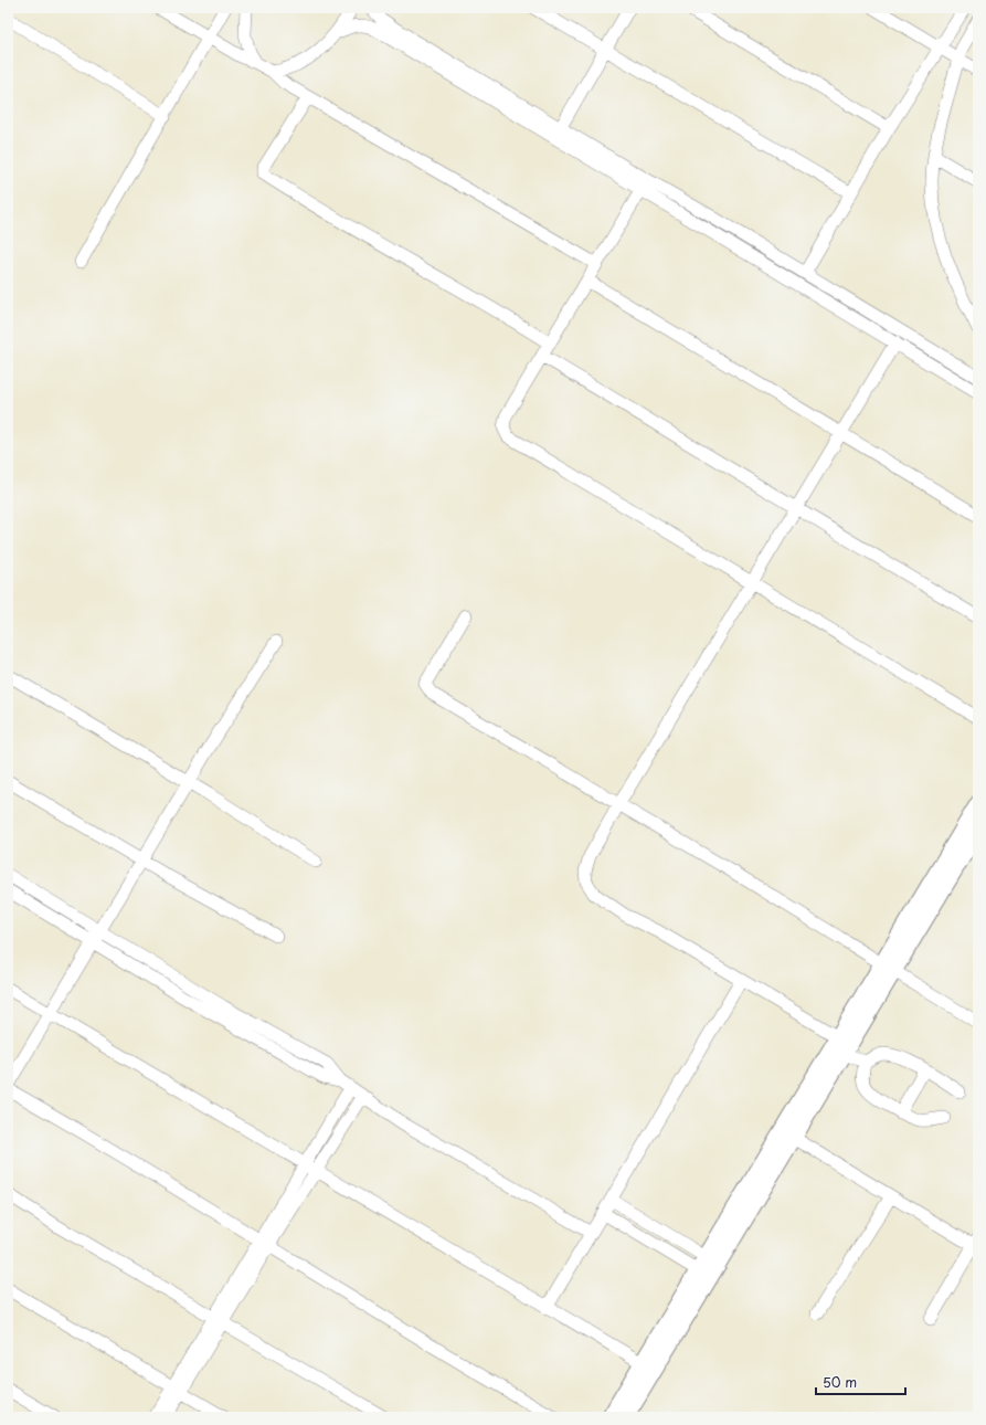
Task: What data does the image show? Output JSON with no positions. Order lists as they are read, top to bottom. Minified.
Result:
{"scale_bar":"50 m"}
